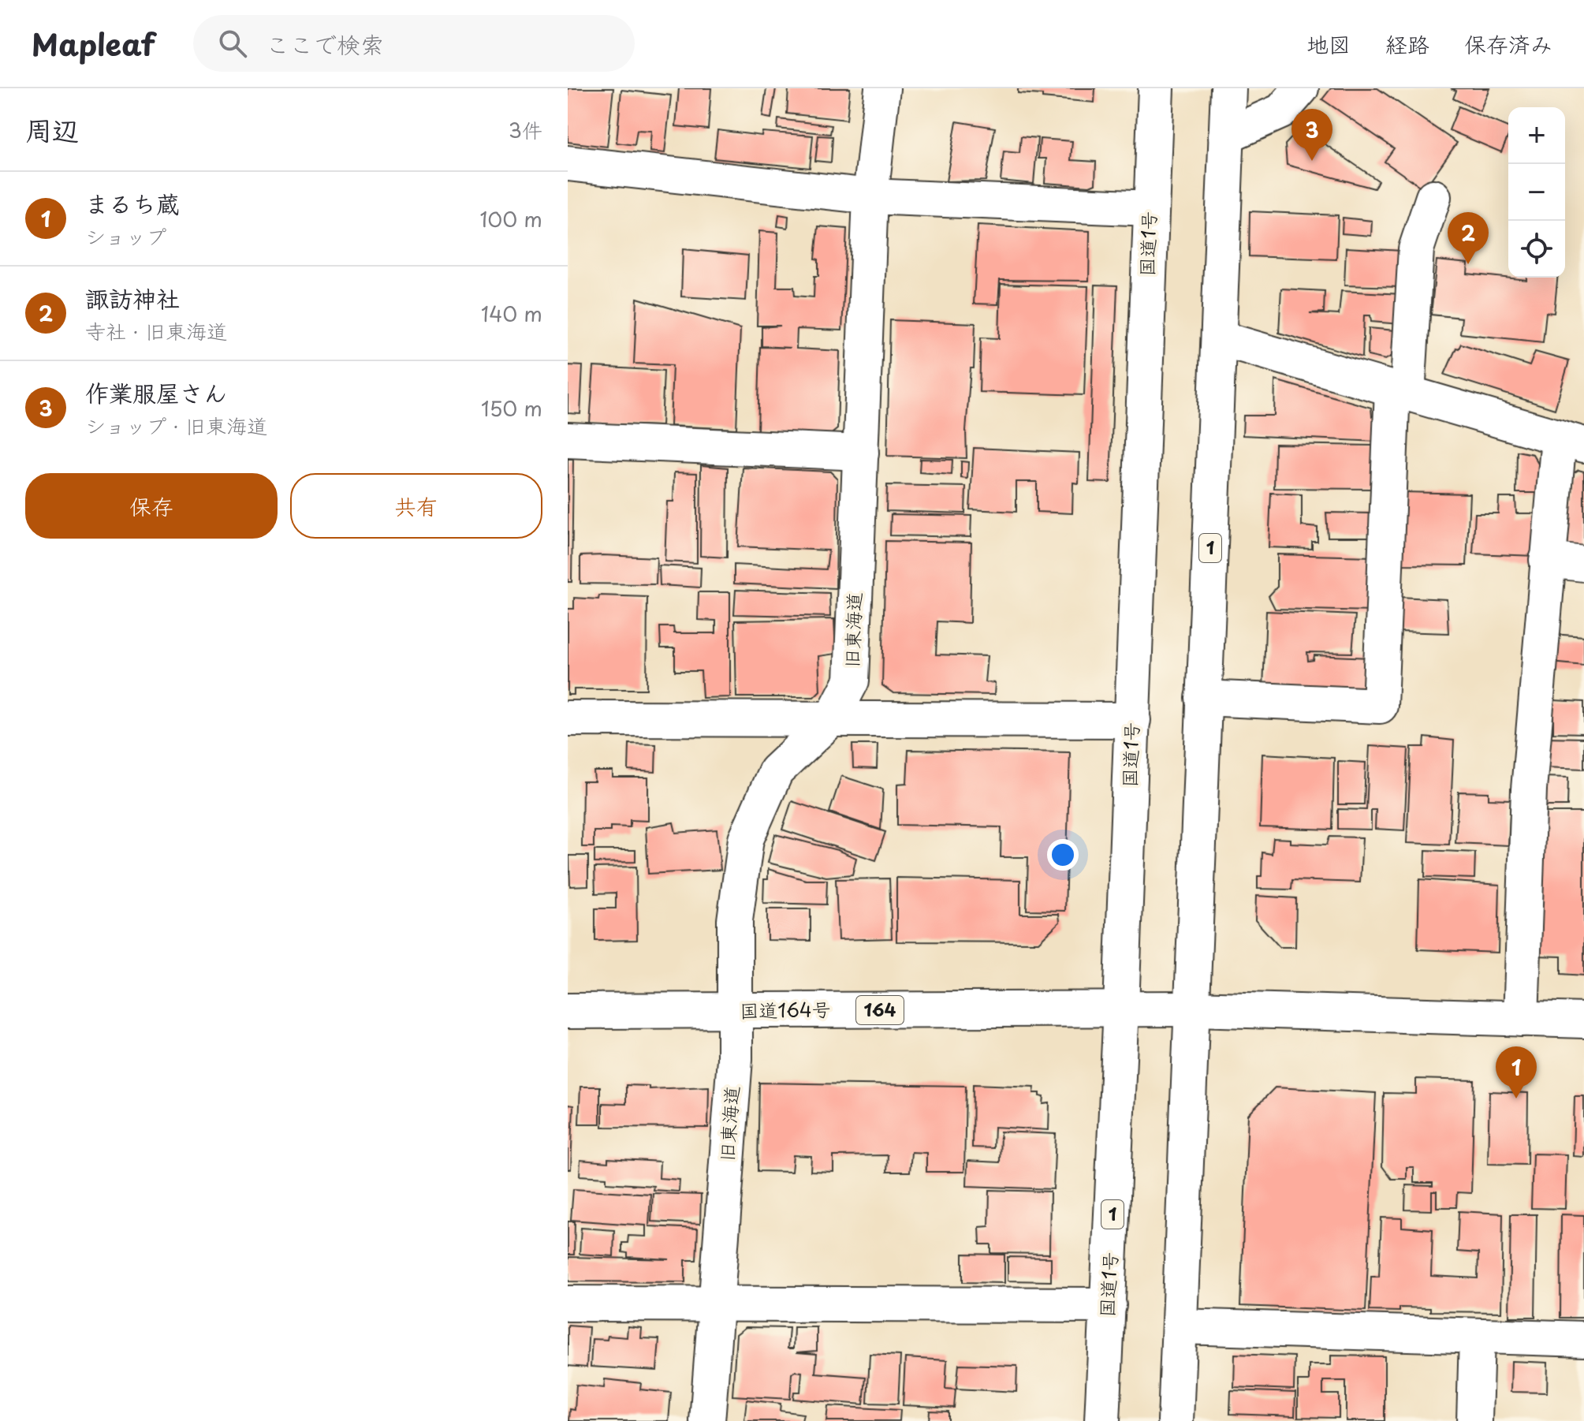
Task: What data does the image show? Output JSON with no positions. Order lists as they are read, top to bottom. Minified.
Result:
{"streets":{"main road":["国道1号","1","旧東海道","164","国道164号"]},"crossings":[["国道1号","国道164号"],["1","国道164号"],["旧東海道","国道164号"]],"page":{"header":"Mapleaf","search":"ここで検索","nav":["地図","経路","保存済み"],"heading":["周辺","3件"],"map_buttons":["+","−"],"pins":["3","2","1"],"list":[{"mark":"1","name":"まるち蔵","note":"ショップ","value":"100 m"},{"mark":"2","name":"諏訪神社","note":"寺社 · 旧東海道","value":"140 m"},{"mark":"3","name":"作業服屋さん","note":"ショップ · 旧東海道","value":"150 m"}],"buttons":["保存","共有"]}}
